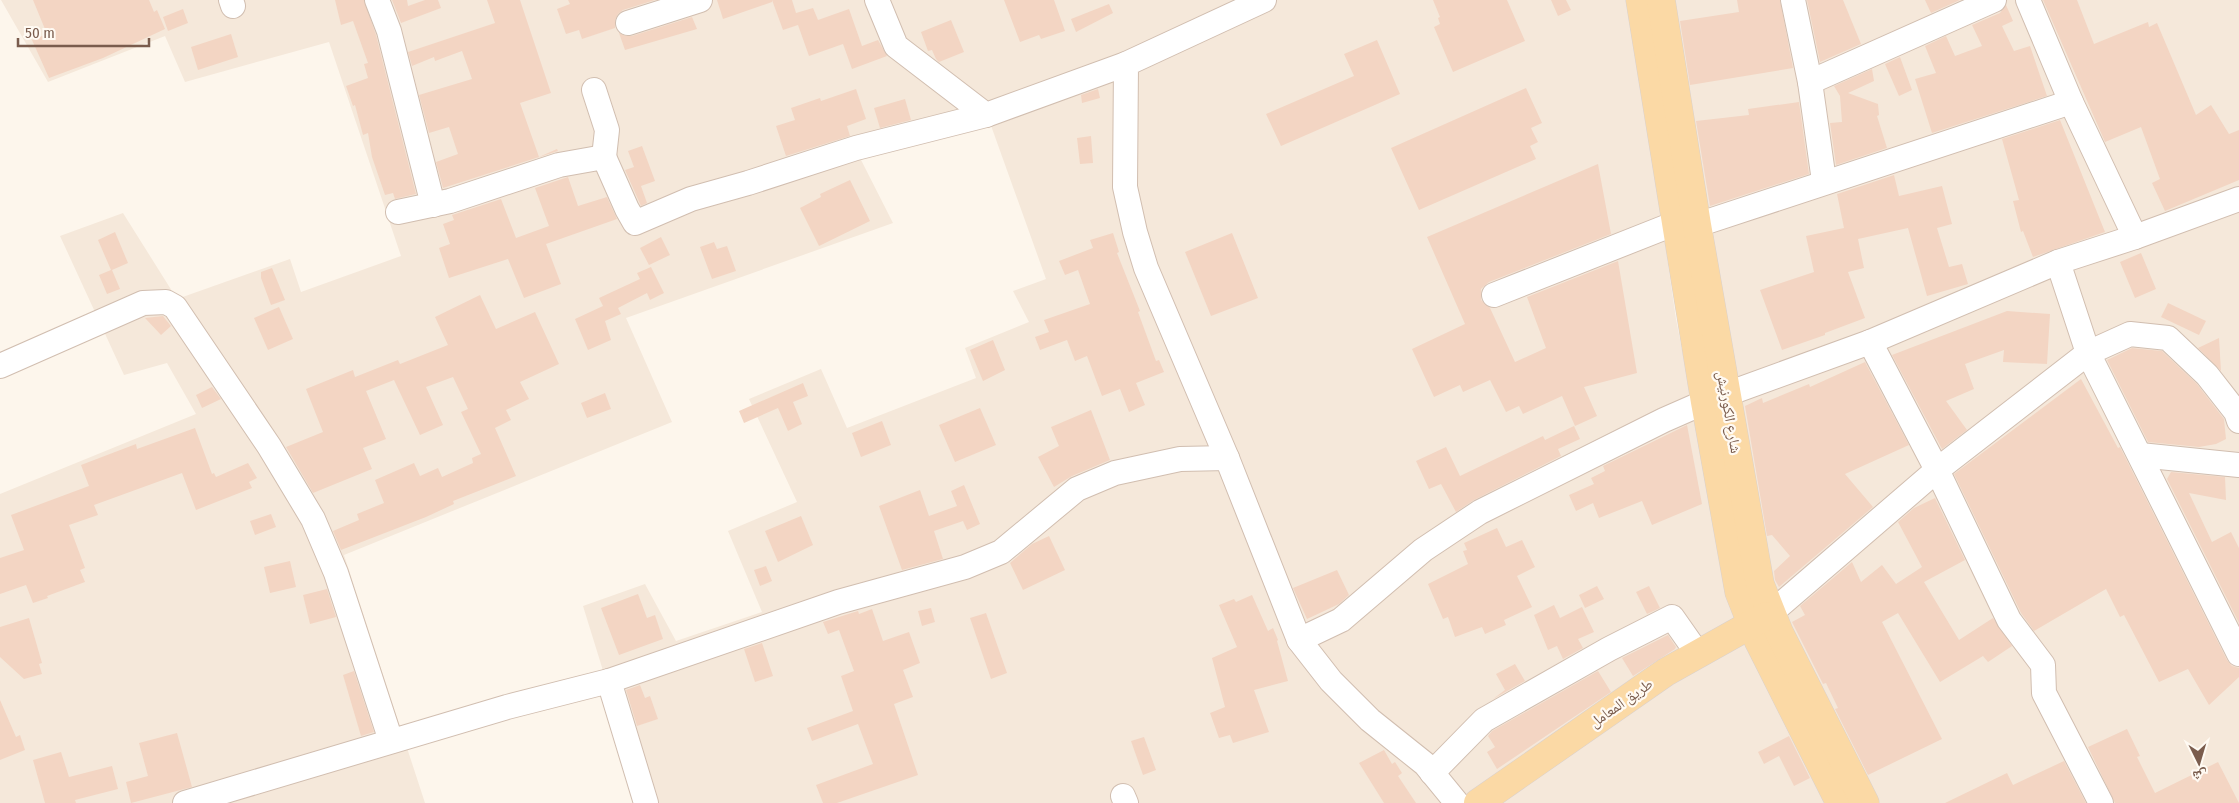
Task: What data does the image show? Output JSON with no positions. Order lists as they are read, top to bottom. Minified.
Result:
{"streets":{"main road":["شارع الكورنيش","طريق المعامل"]},"crossings":[["شارع الكورنيش","طريق المعامل"]],"scale_bar":"50 m","north":"bottom"}
